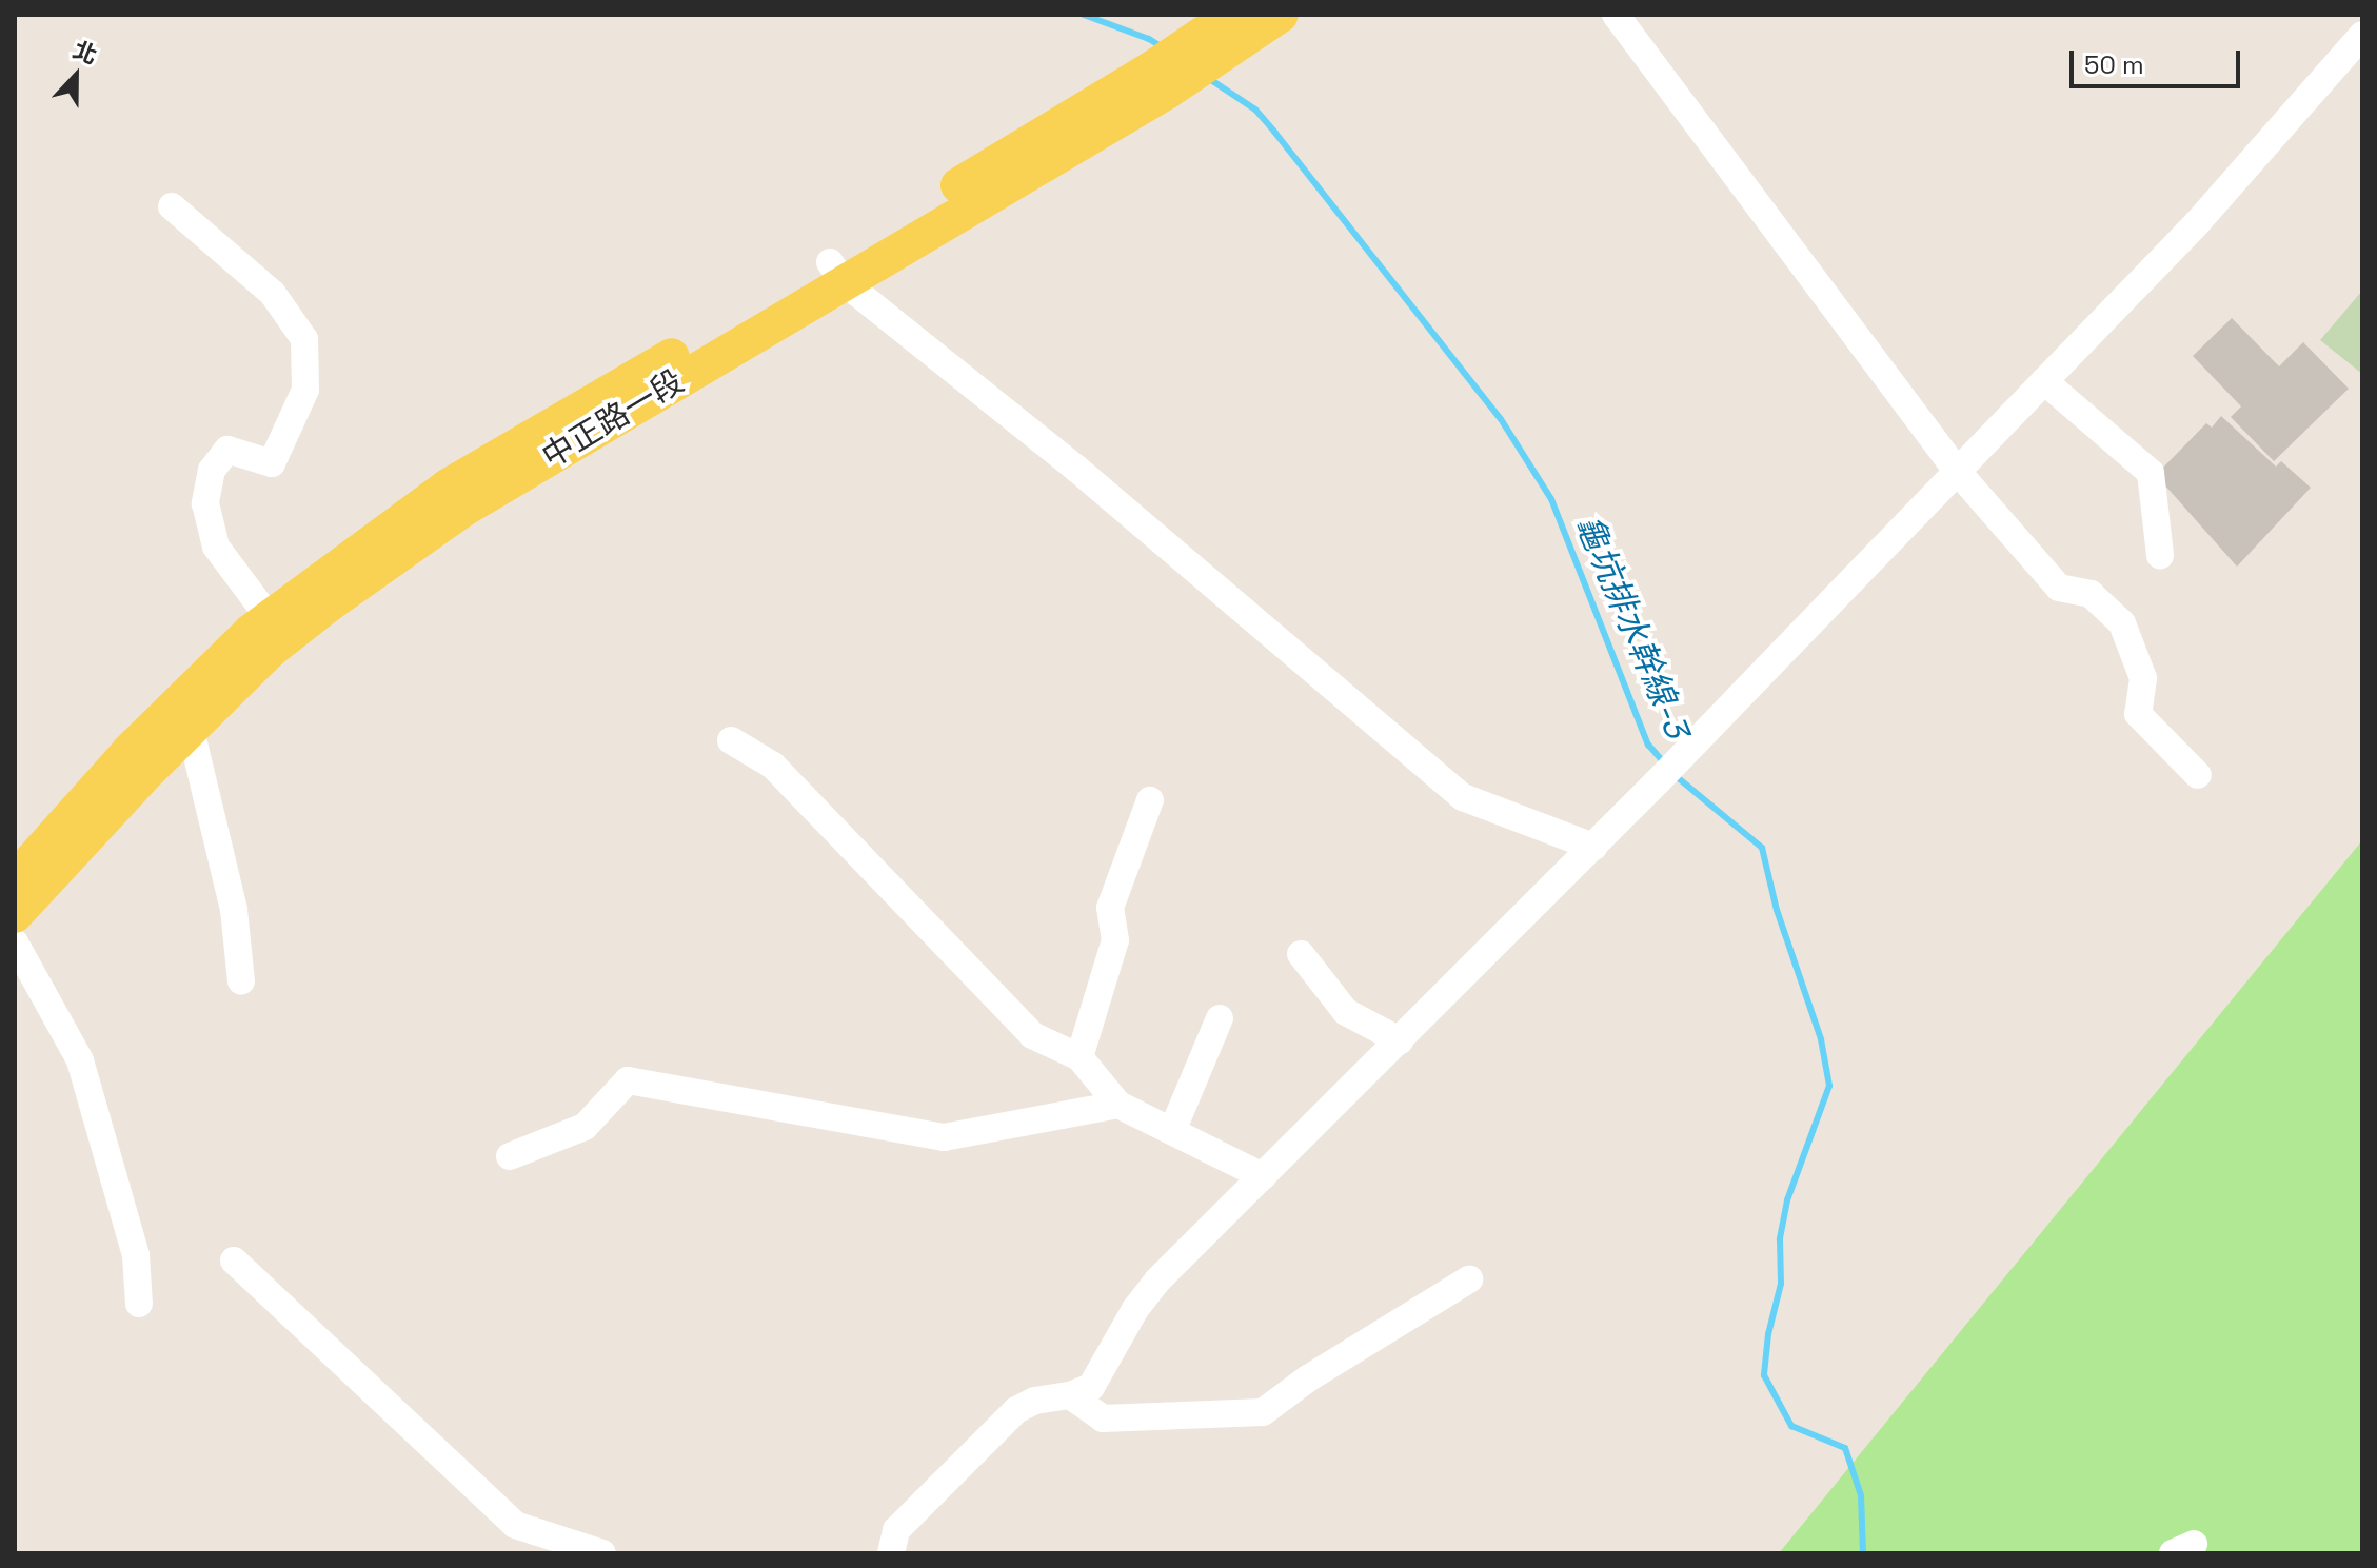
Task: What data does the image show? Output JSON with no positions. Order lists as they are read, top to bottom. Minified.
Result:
{"streets":{"main road":["中正路一段"]},"water":["龜坑排水幹線-3"],"scale_bar":"50 m","north":"top"}
